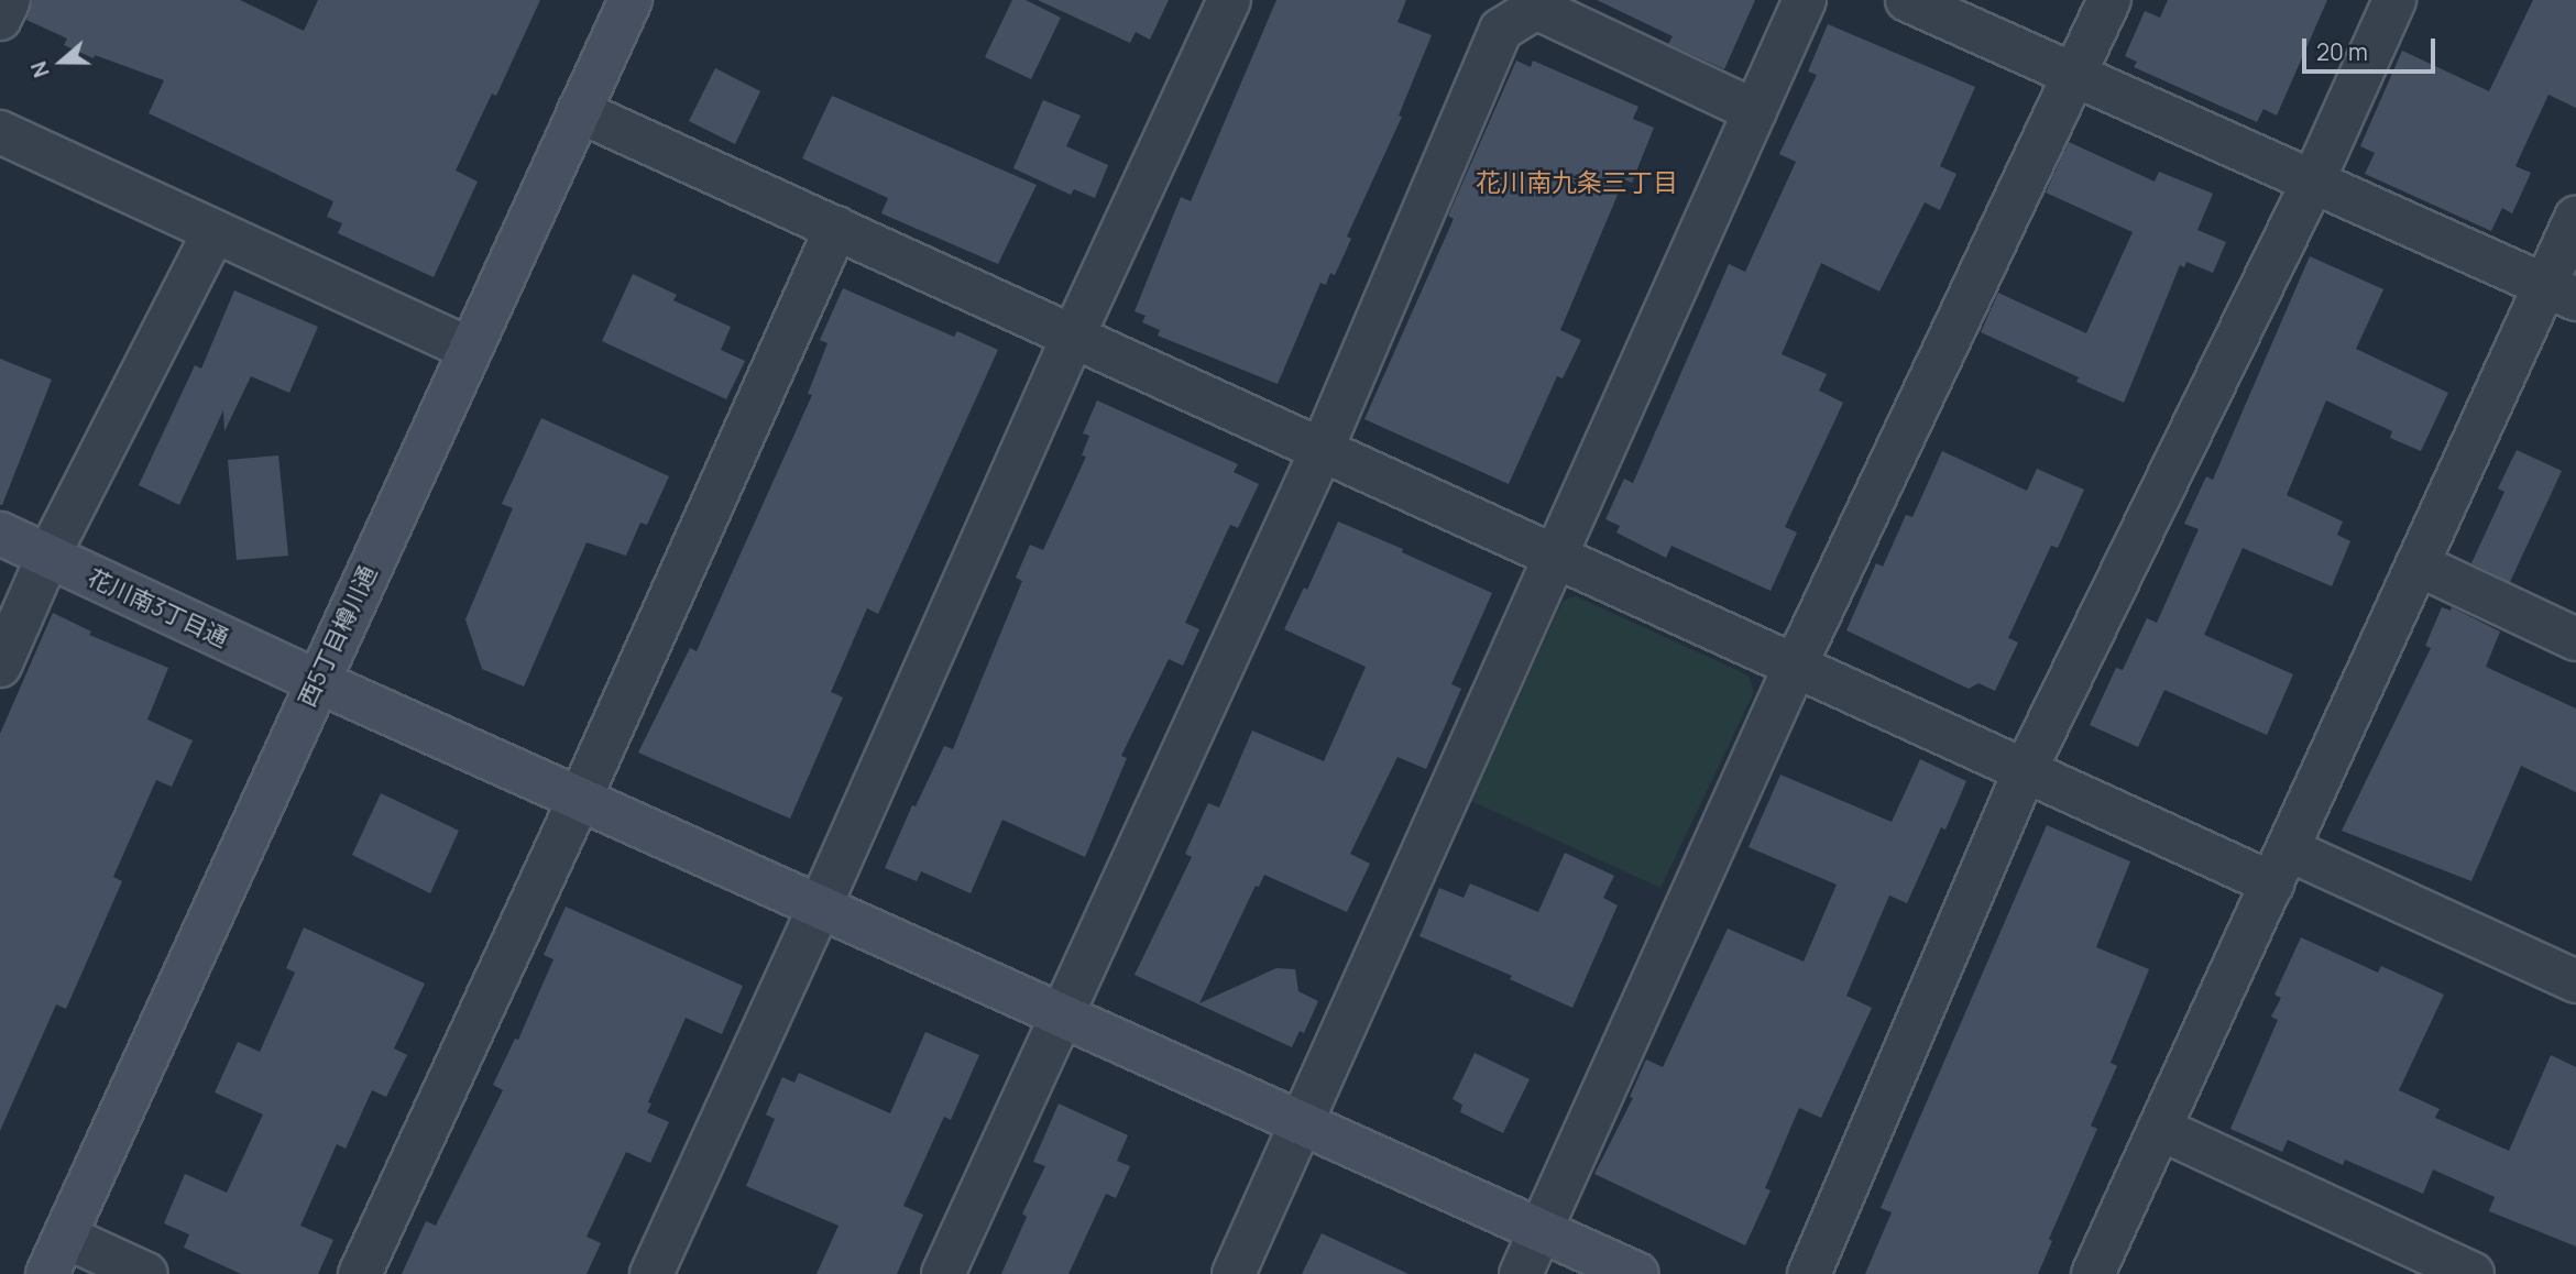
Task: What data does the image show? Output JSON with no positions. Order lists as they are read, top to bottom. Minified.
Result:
{"streets":{"street":["花川南3丁目通","西5丁目樽川通"]},"crossings":[["花川南3丁目通","西5丁目樽川通"]],"districts":["花川南九条三丁目"],"scale_bar":"20 m","north":"left"}
